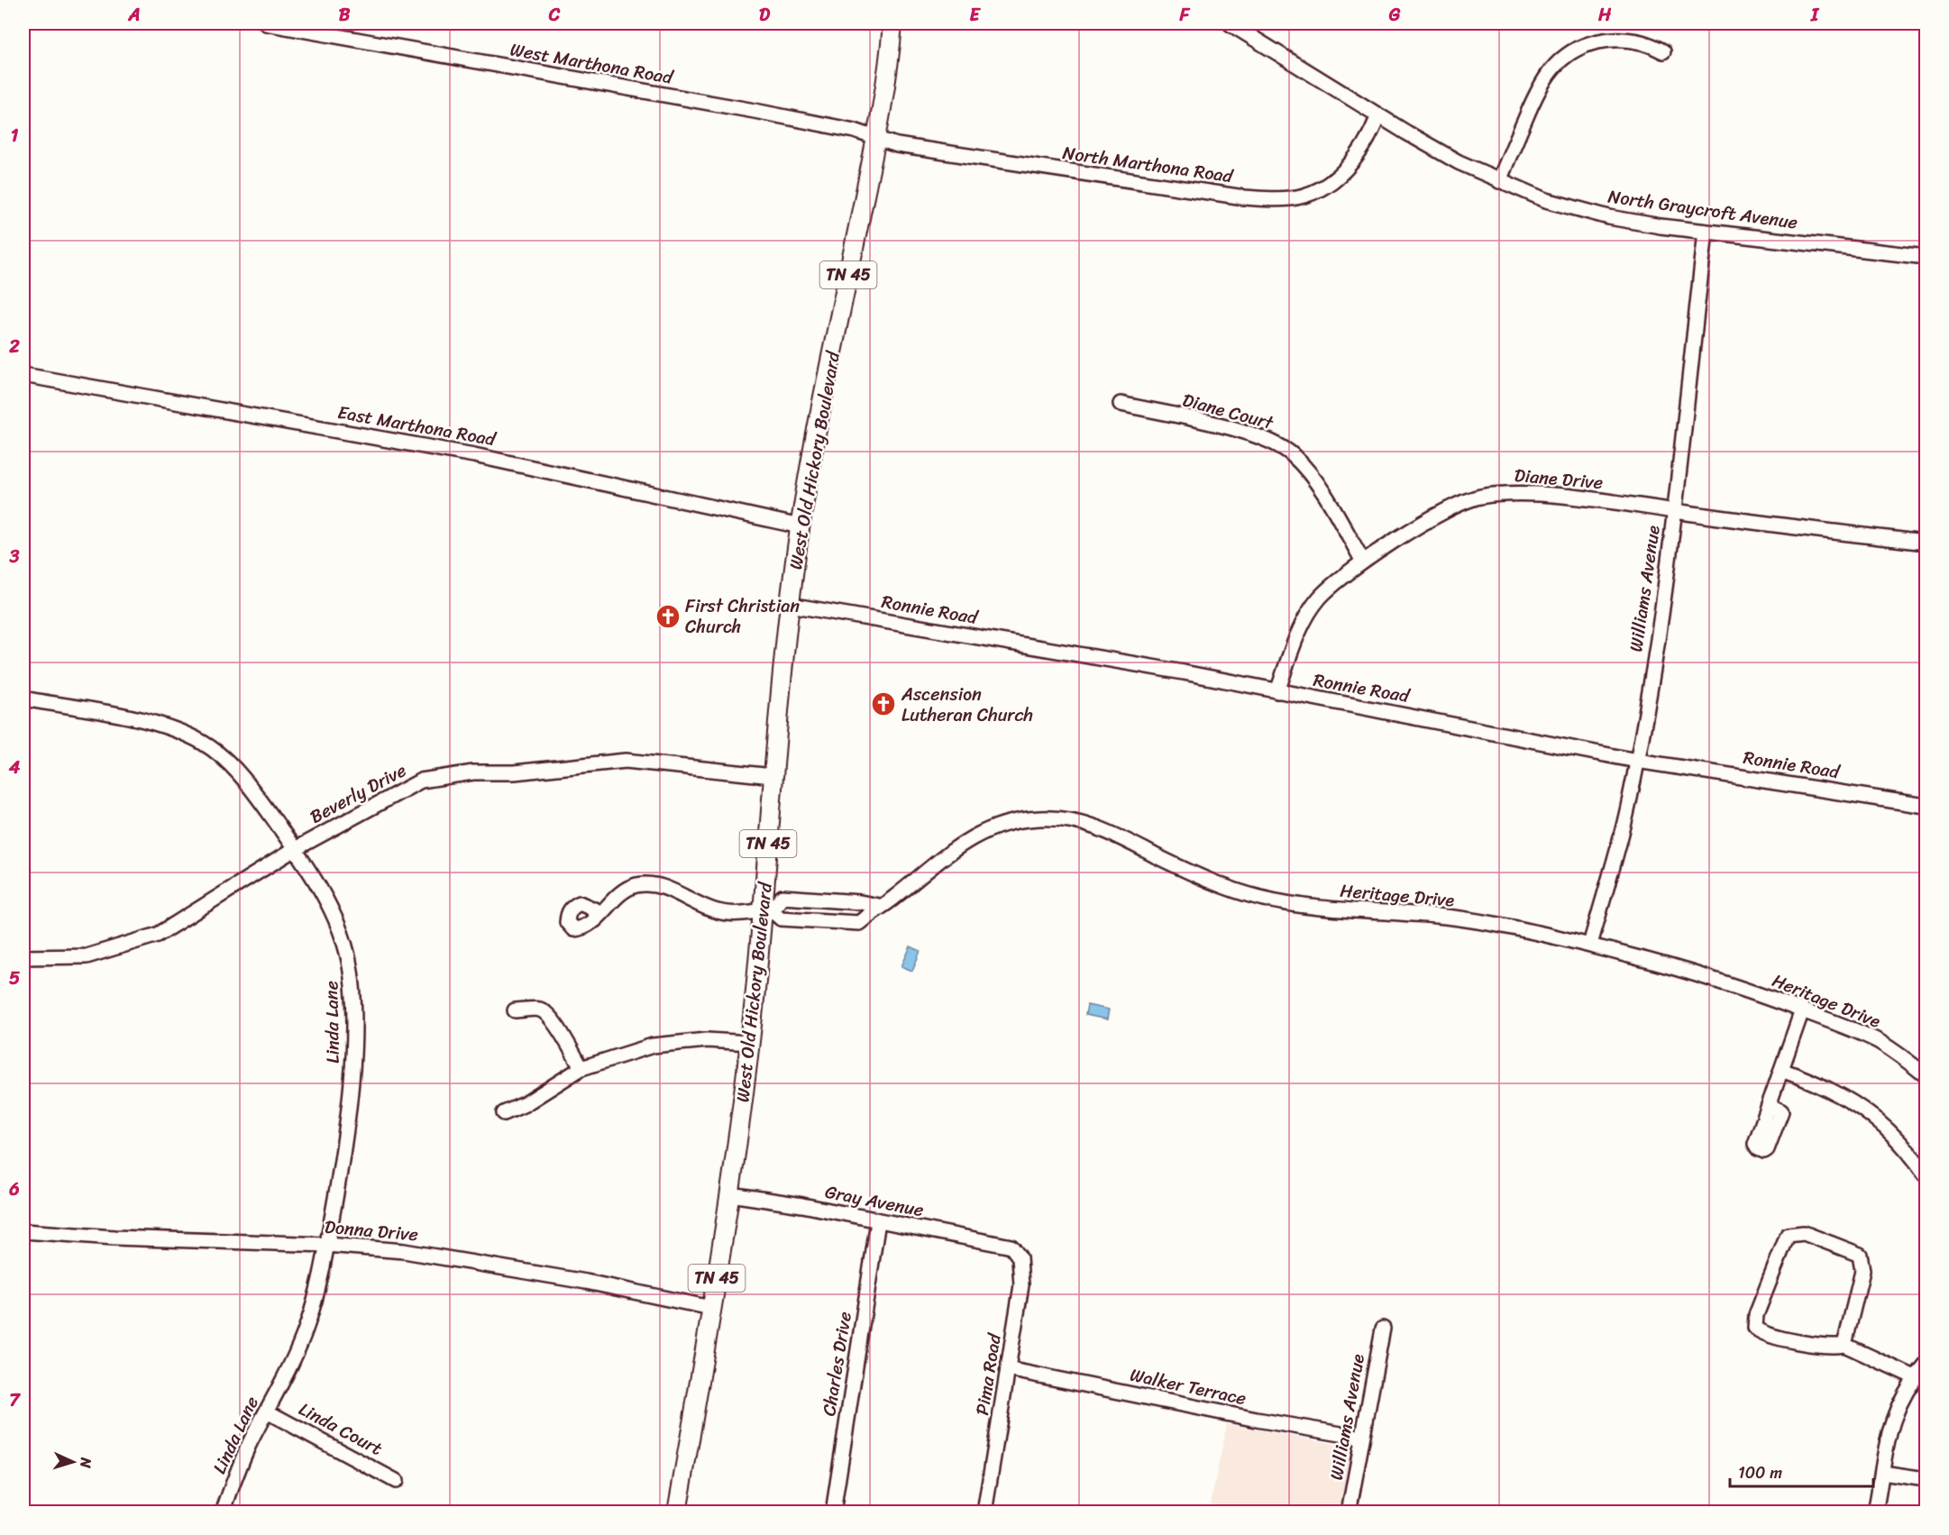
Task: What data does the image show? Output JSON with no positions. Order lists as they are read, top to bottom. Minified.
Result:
{"streets":{"main road":["TN 45","West Old Hickory Boulevard"],"street":["West Marthona Road","North Marthona Road","North Graycroft Avenue","Diane Court","East Marthona Road","Diane Drive","Williams Avenue","Ronnie Road","Beverly Drive","Heritage Drive","Linda Lane","Gray Avenue","Donna Drive","Charles Drive","Pima Road","Walker Terrace","Linda Court"]},"crossings":[["West Marthona Road","North Marthona Road"],["West Marthona Road","West Old Hickory Boulevard"],["North Marthona Road","North Graycroft Avenue"],["North Marthona Road","West Old Hickory Boulevard"],["North Graycroft Avenue","Williams Avenue"],["Diane Court","Diane Drive"],["East Marthona Road","West Old Hickory Boulevard"],["West Old Hickory Boulevard","Ronnie Road"],["West Old Hickory Boulevard","Beverly Drive"],["West Old Hickory Boulevard","Heritage Drive"],["West Old Hickory Boulevard","Gray Avenue"],["West Old Hickory Boulevard","Donna Drive"],["Diane Drive","Williams Avenue"],["Diane Drive","Ronnie Road"],["Williams Avenue","Ronnie Road"],["Williams Avenue","Heritage Drive"],["Williams Avenue","Walker Terrace"],["Beverly Drive","Linda Lane"],["Linda Lane","Donna Drive"],["Linda Lane","Linda Court"],["Gray Avenue","Charles Drive"],["Gray Avenue","Pima Road"],["Pima Road","Walker Terrace"]],"places":{"church":["First Christian Church","Ascension Lutheran Church"]},"scale_bar":"100 m","north":"right","grid":{"columns":["A","B","C","D","E","F","G","H","I"],"rows":["1","2","3","4","5","6","7"]}}
